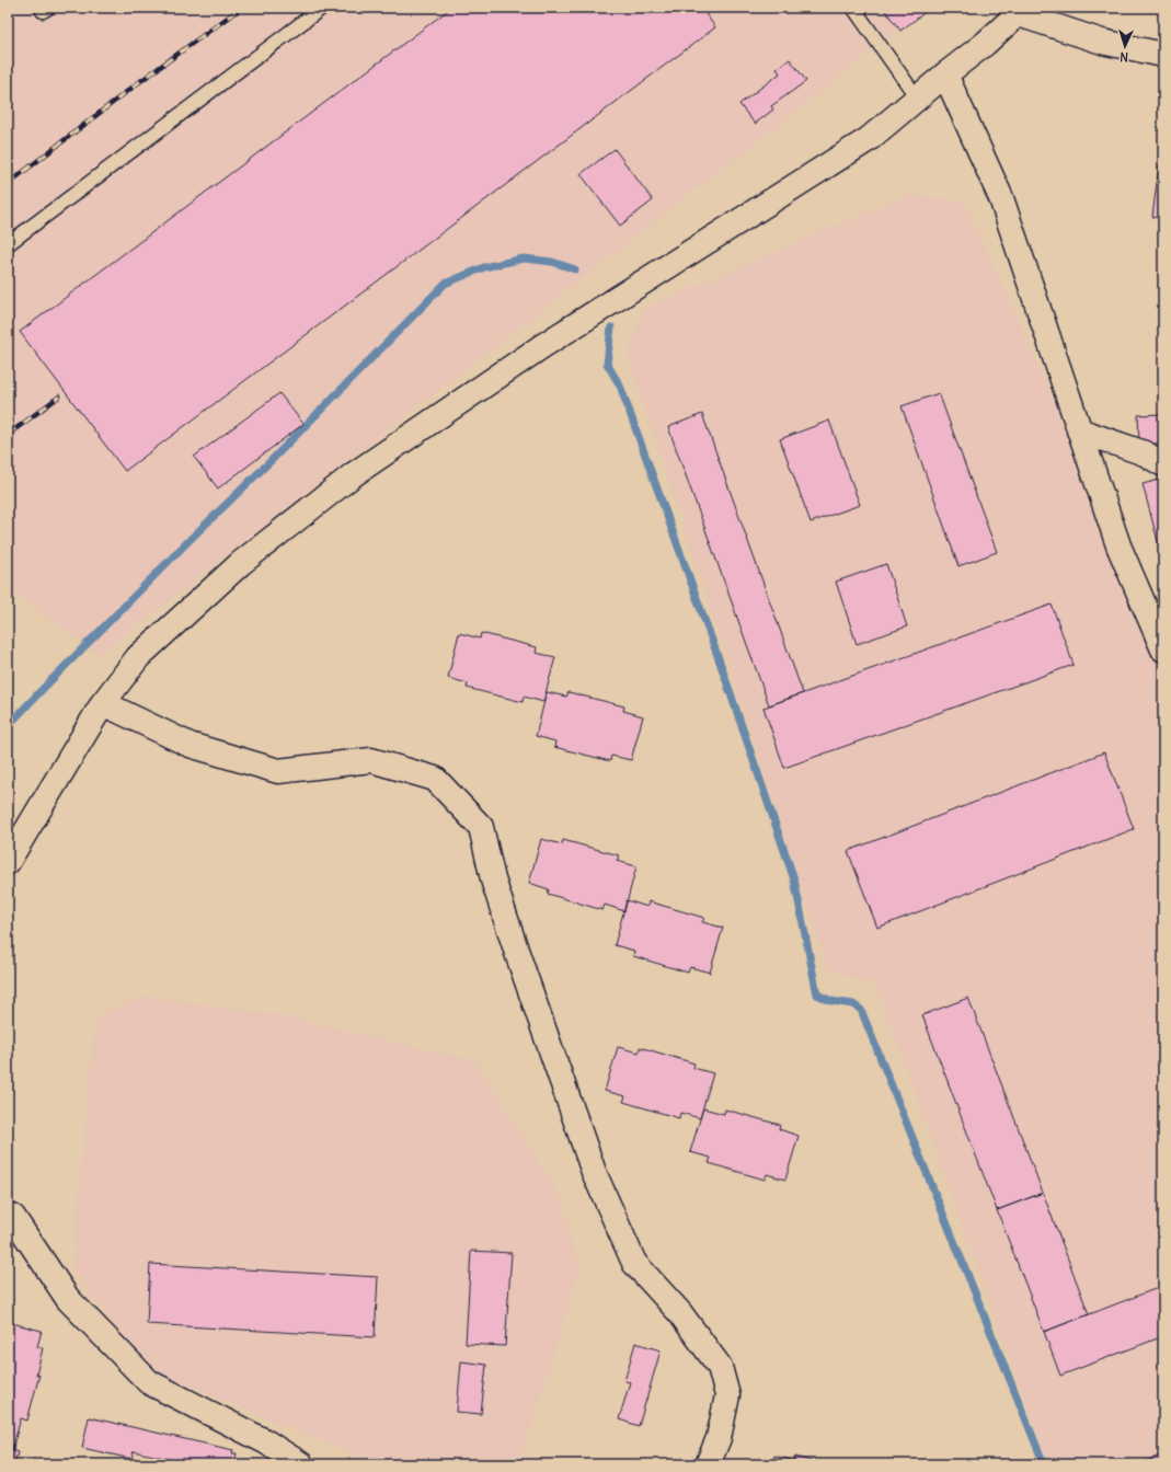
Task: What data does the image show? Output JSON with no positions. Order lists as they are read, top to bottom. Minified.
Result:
{"north":"bottom"}
